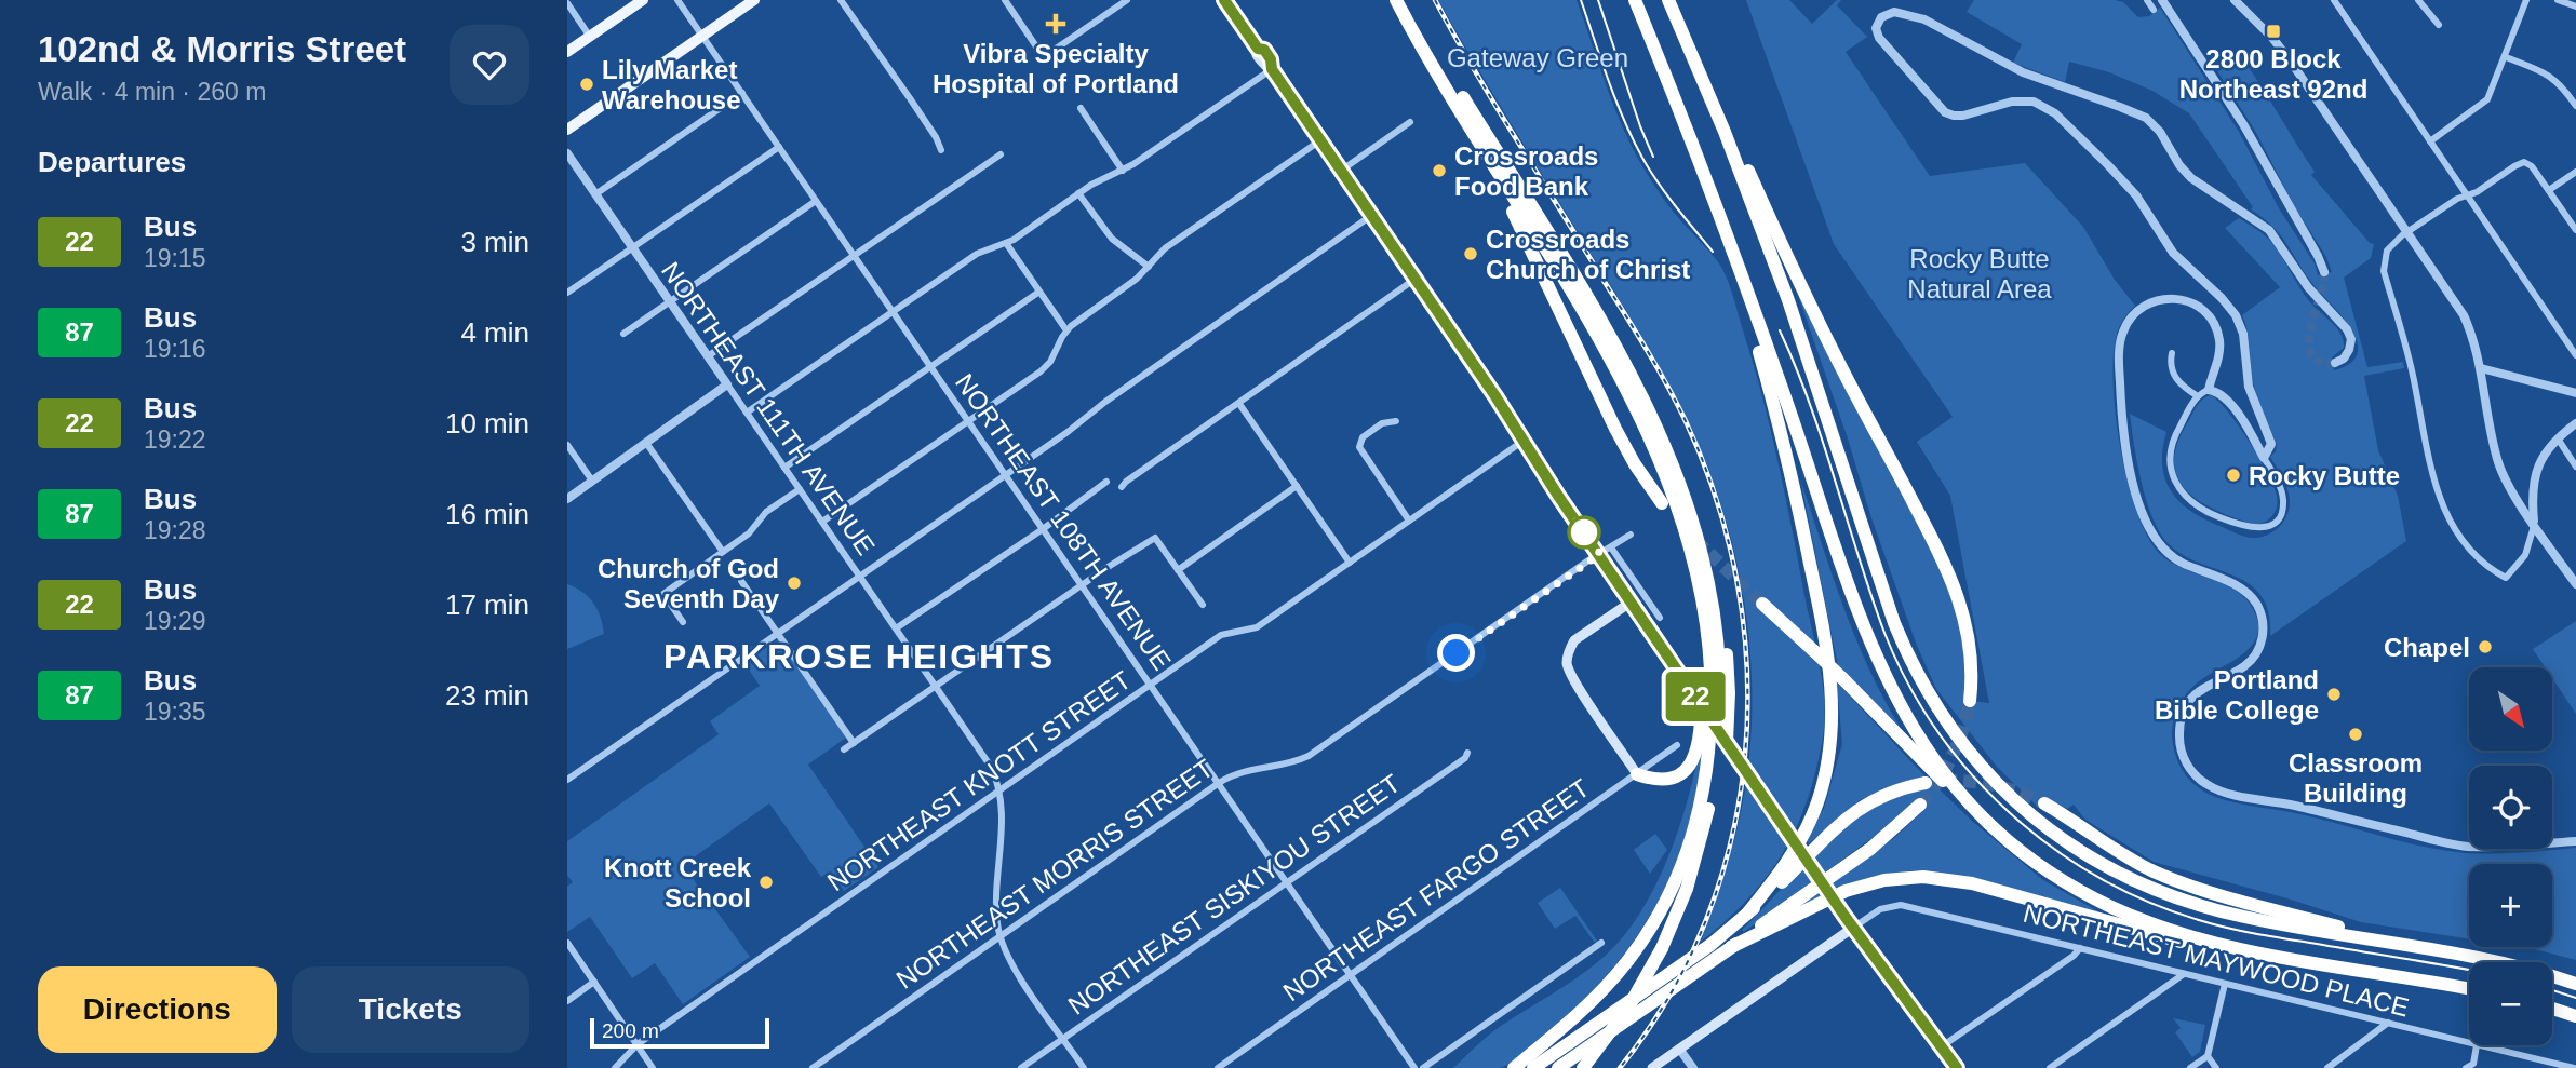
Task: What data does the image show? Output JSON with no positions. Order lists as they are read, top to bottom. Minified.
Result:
{"streets":{"street":["NORTHEAST 111TH AVENUE","NORTHEAST 108TH AVENUE","NORTHEAST KNOTT STREET","NORTHEAST MORRIS STREET","NORTHEAST FARGO STREET","NORTHEAST SISKIYOU STREET","NORTHEAST MAYWOOD PLACE"]},"crossings":[["NORTHEAST 111TH AVENUE","NORTHEAST KNOTT STREET"],["NORTHEAST 108TH AVENUE","NORTHEAST KNOTT STREET"],["NORTHEAST 108TH AVENUE","NORTHEAST MORRIS STREET"],["NORTHEAST 108TH AVENUE","NORTHEAST FARGO STREET"],["NORTHEAST 108TH AVENUE","NORTHEAST SISKIYOU STREET"]],"districts":["PARKROSE HEIGHTS"],"parks":["Gateway Green","Rocky Butte Natural Area"],"places":{"health":["Vibra Specialty Hospital of Portland"],"transit":["2800 Block Northeast 92nd"],"other":["Lily Market Warehouse","Crossroads Food Bank","Crossroads Church of Christ","Rocky Butte","Church of God Seventh Day","Chapel","Portland Bible College","Classroom Building","Knott Creek School"]},"lines":["bus line 22"],"scale_bar":"200 m","north":"bottom right","page":{"heading":[["102nd & Morris Street","Walk · 4 min · 260 m"],"Departures"],"on_map":"22","list":[{"mark":"22","name":"Bus","note":"19:15","value":"3 min"},{"mark":"87","name":"Bus","note":"19:16","value":"4 min"},{"mark":"22","name":"Bus","note":"19:22","value":"10 min"},{"mark":"87","name":"Bus","note":"19:28","value":"16 min"},{"mark":"22","name":"Bus","note":"19:29","value":"17 min"},{"mark":"87","name":"Bus","note":"19:35","value":"23 min"}],"map_buttons":["+","−"],"buttons":["Directions","Tickets"],"scale":"200 m"}}
